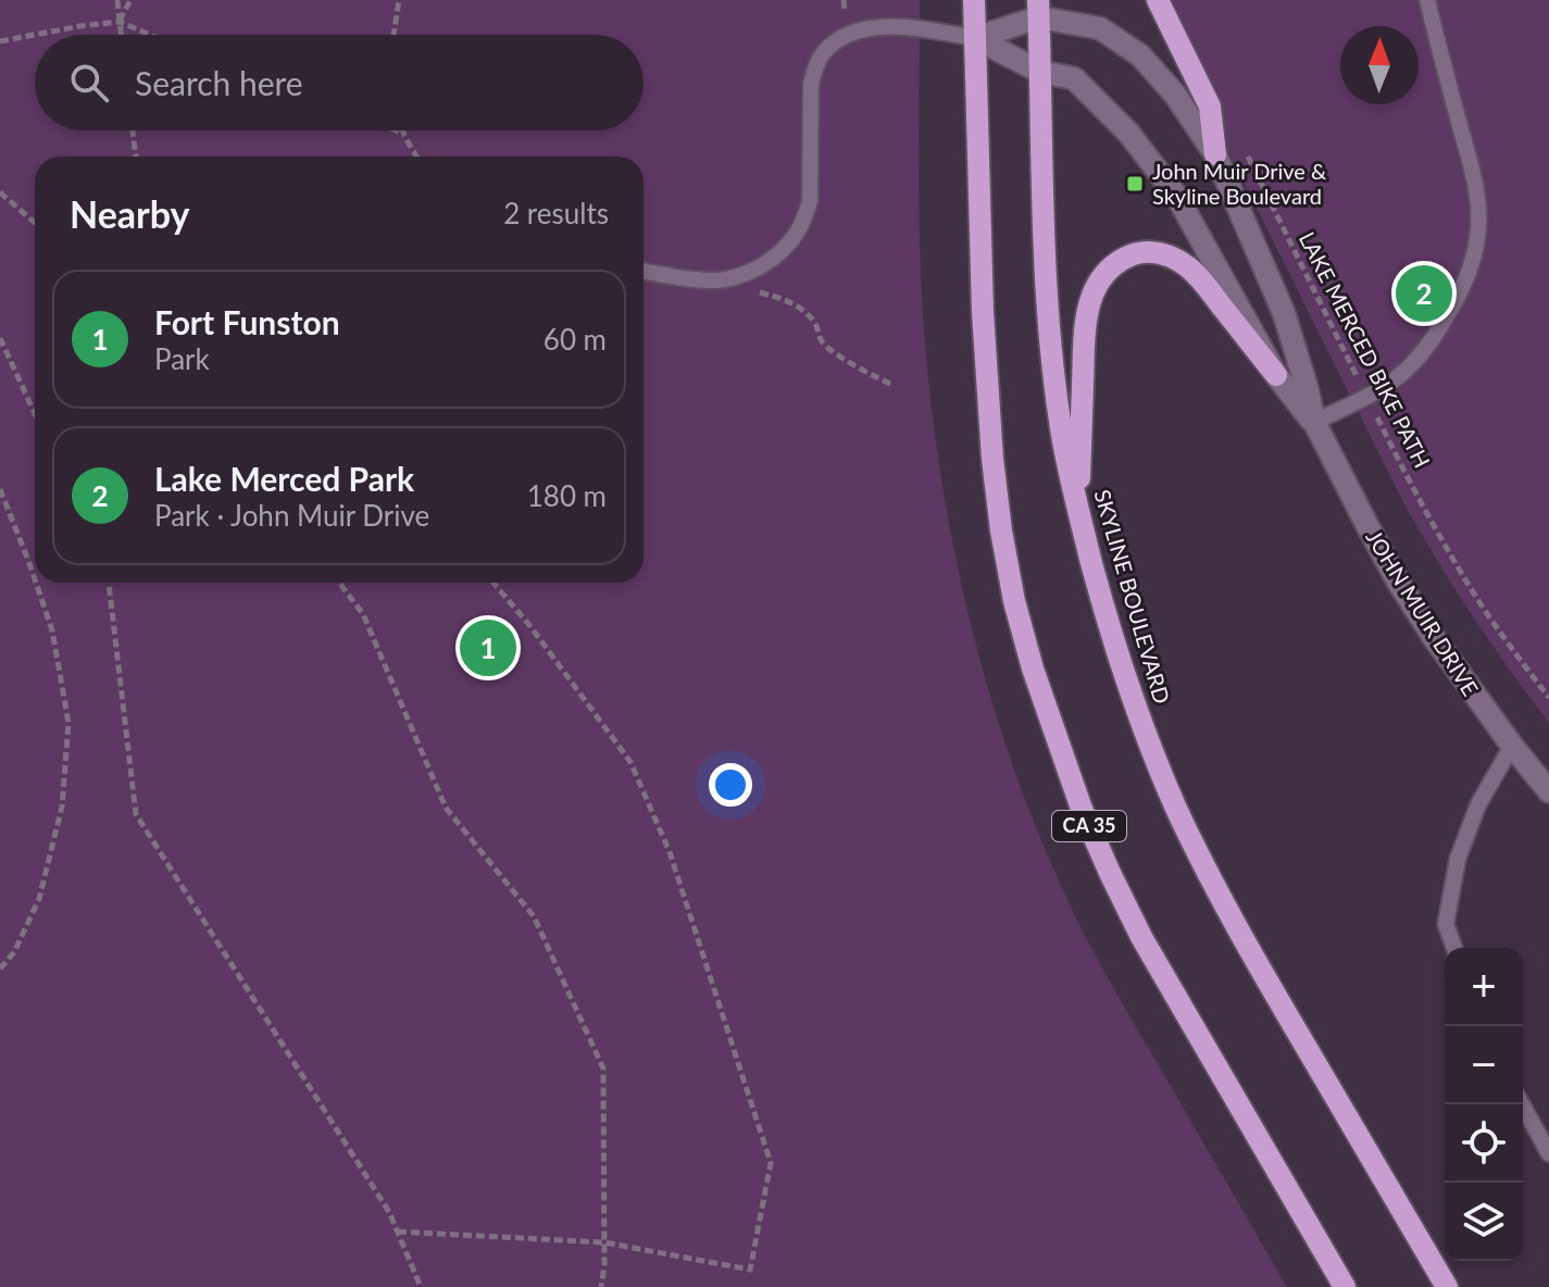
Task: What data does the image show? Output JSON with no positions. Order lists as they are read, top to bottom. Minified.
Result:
{"streets":{"main road":["SKYLINE BOULEVARD","CA 35"],"street":["JOHN MUIR DRIVE"],"path":["LAKE MERCED BIKE PATH"]},"crossings":[["SKYLINE BOULEVARD","JOHN MUIR DRIVE"],["JOHN MUIR DRIVE","CA 35"]],"places":{"transit":["John Muir Drive & Skyline Boulevard"]},"north":"top","page":{"search":"Search here","heading":["Nearby","2 results"],"pins":["2","1"],"list":[{"mark":"1","name":"Fort Funston","note":"Park","value":"60 m"},{"mark":"2","name":"Lake Merced Park","note":"Park · John Muir Drive","value":"180 m"}],"map_buttons":["+","−"]}}
